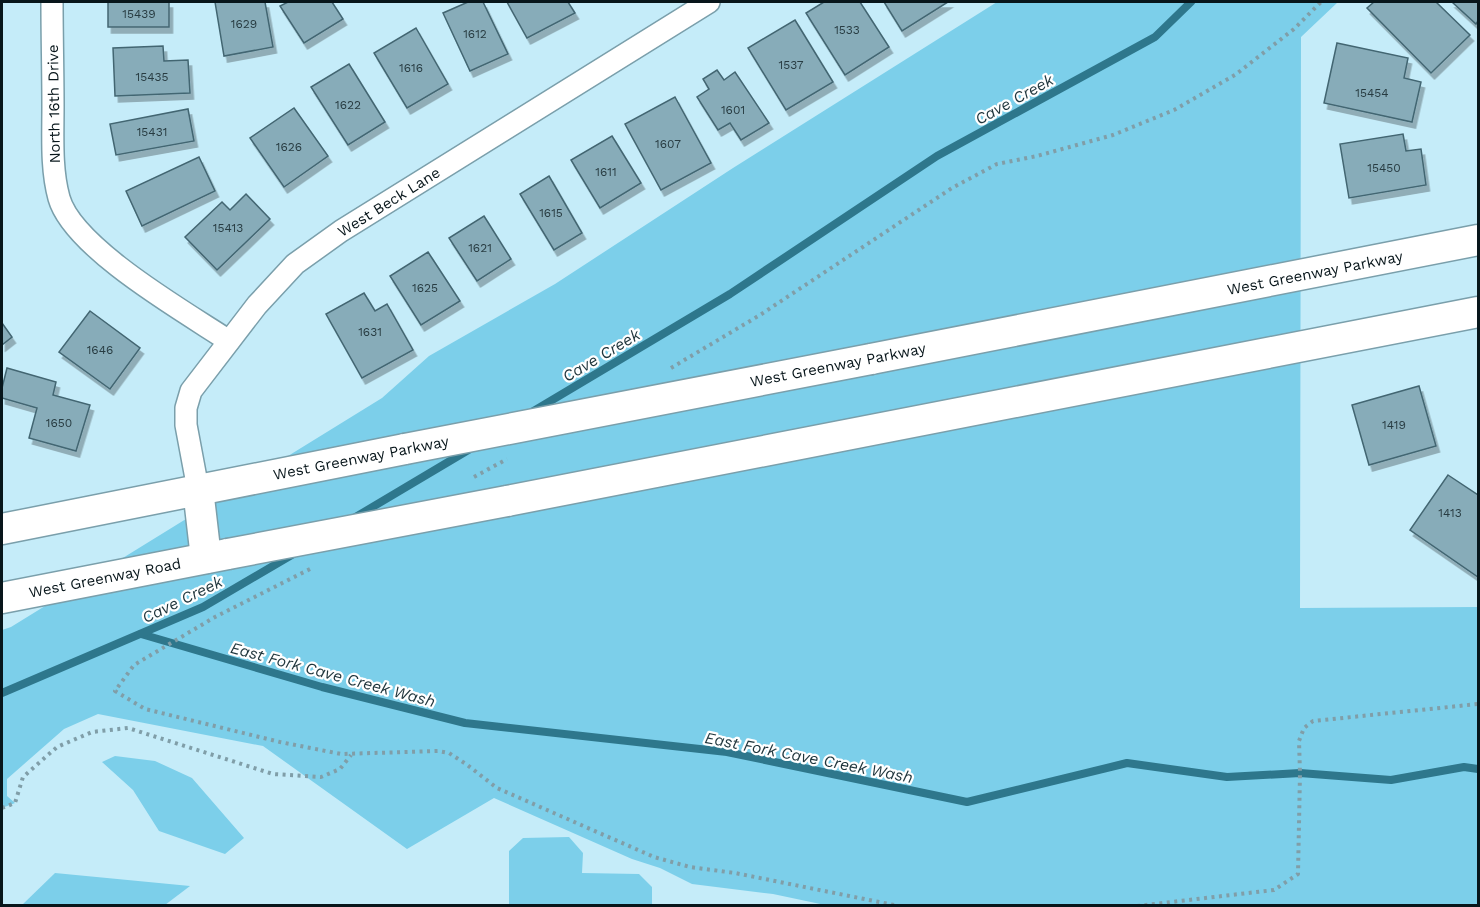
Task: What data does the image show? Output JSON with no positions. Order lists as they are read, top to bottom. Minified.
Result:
{"streets":{"main road":["West Greenway Parkway","West Greenway Road"],"street":["North 16th Drive","West Beck Lane"]},"crossings":[["North 16th Drive","West Beck Lane"],["West Beck Lane","West Greenway Parkway"]],"water":["Cave Creek","East Fork Cave Creek Wash"],"house_numbers":["15439","1629","1533","1612","1537","1616","15435","15454","1622","1601","15431","1607","1626","15450","1611","1615","15413","1621","1625","1631","1646","1650","1419","1413"]}
